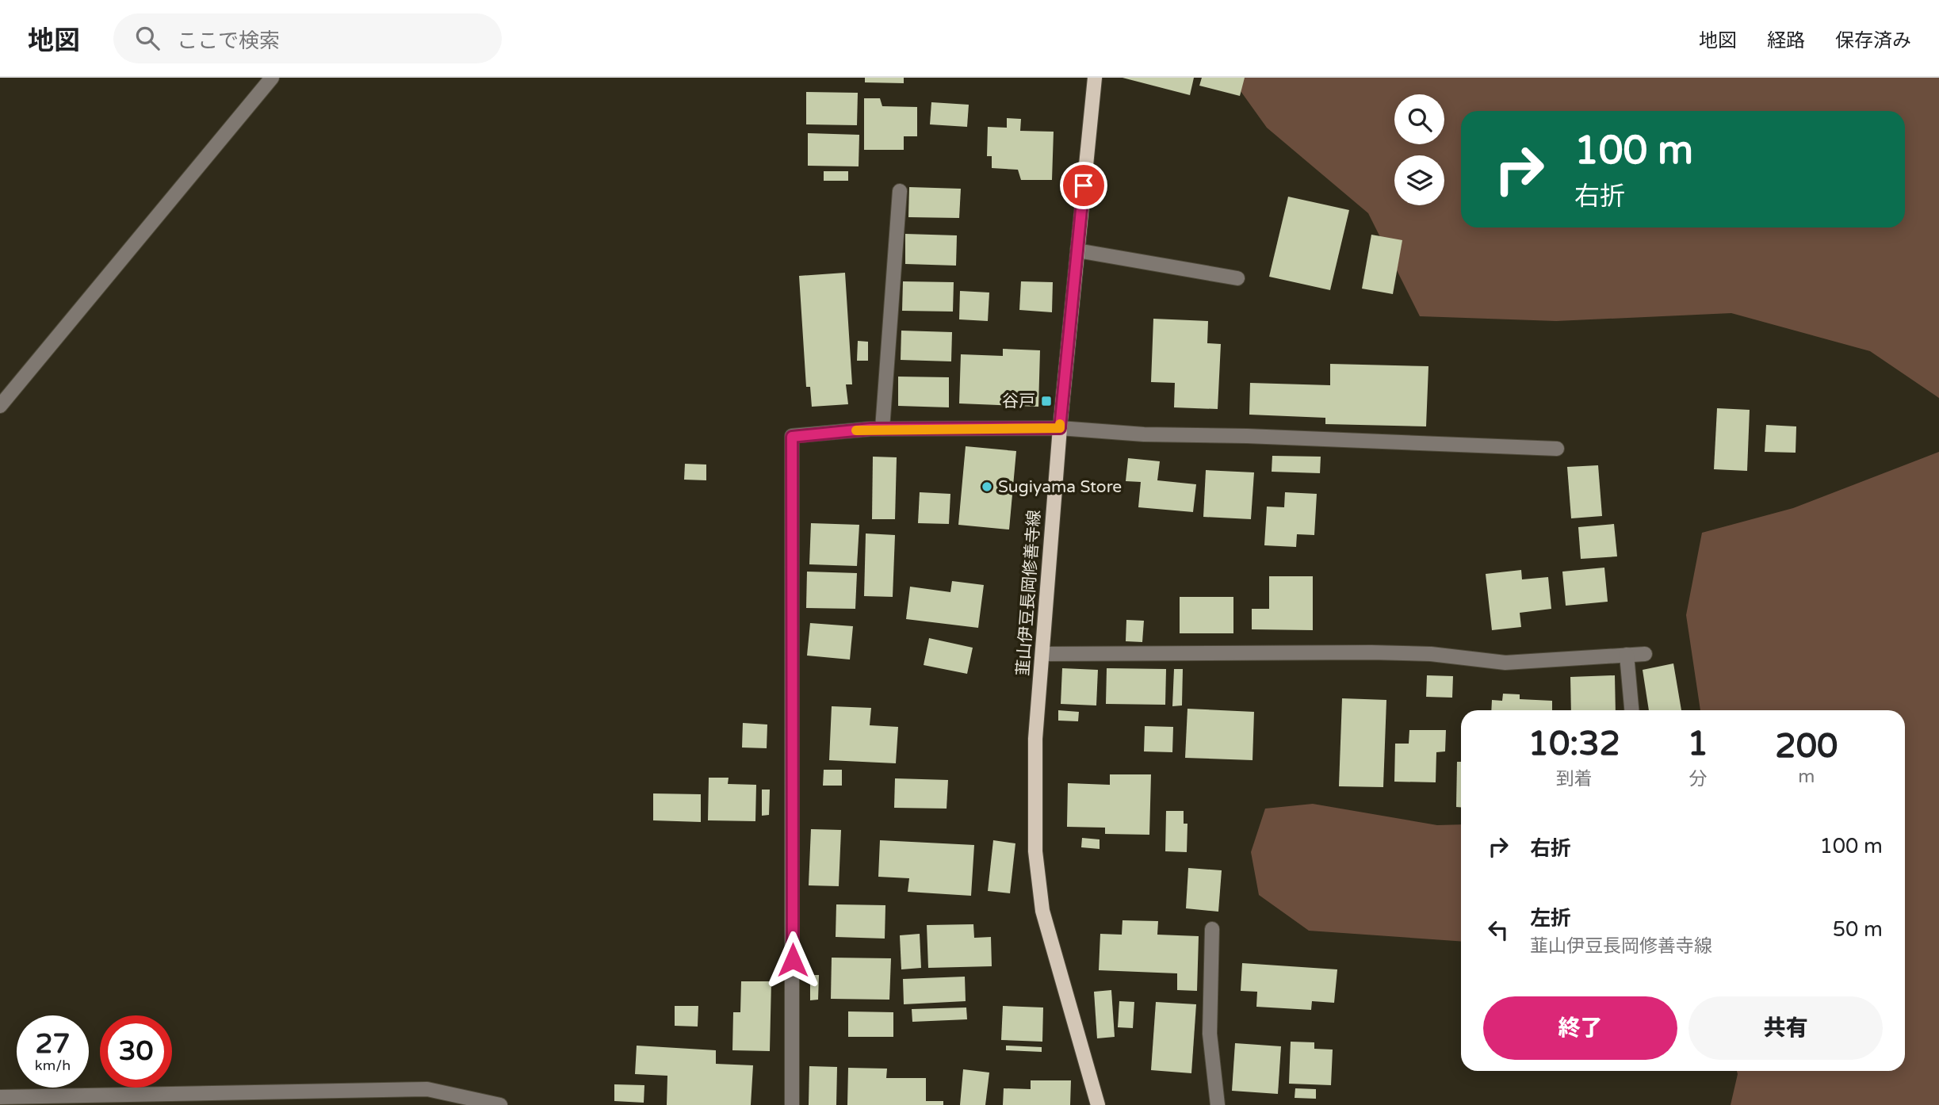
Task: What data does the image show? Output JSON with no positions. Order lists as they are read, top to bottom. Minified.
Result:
{"streets":{"main road":["韮山伊豆長岡修善寺線"]},"places":{"transit":["谷戸"],"other":["Sugiyama Store"]},"page":{"header":"地図","search":"ここで検索","nav":["地図","経路","保存済み"],"turn":["100 m","右折"],"eta":["10:32","到着","1","分","200","m"],"list":[{"name":"右折","value":"100 m"},{"name":"左折","note":"韮山伊豆長岡修善寺線","value":"50 m"}],"buttons":["終了","共有"],"speed":"27 km/h","limit":"30"}}
